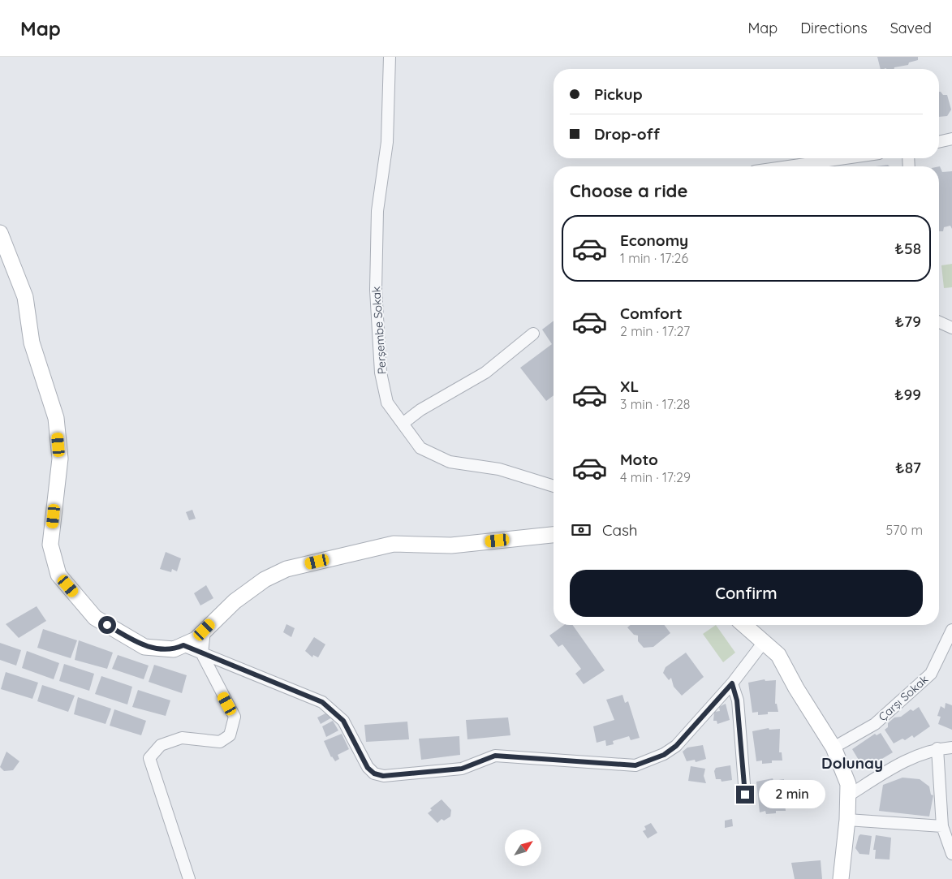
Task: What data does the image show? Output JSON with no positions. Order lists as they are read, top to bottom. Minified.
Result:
{"streets":{"street":["Perşembe Sokak","Çarşı Sokak"]},"districts":["Dolunay"],"north":"top right","page":{"header":"Map","nav":["Map","Directions","Saved"],"banner":["Pickup","Drop-off"],"heading":"Choose a ride","list":[{"name":"Economy","note":"1 min · 17:26","value":"₺58"},{"name":"Comfort","note":"2 min · 17:27","value":"₺79"},{"name":"XL","note":"3 min · 17:28","value":"₺99"},{"name":"Moto","note":"4 min · 17:29","value":"₺87"}],"pay":["Cash","570 m"],"buttons":"Confirm","bubble":"2 min"}}
